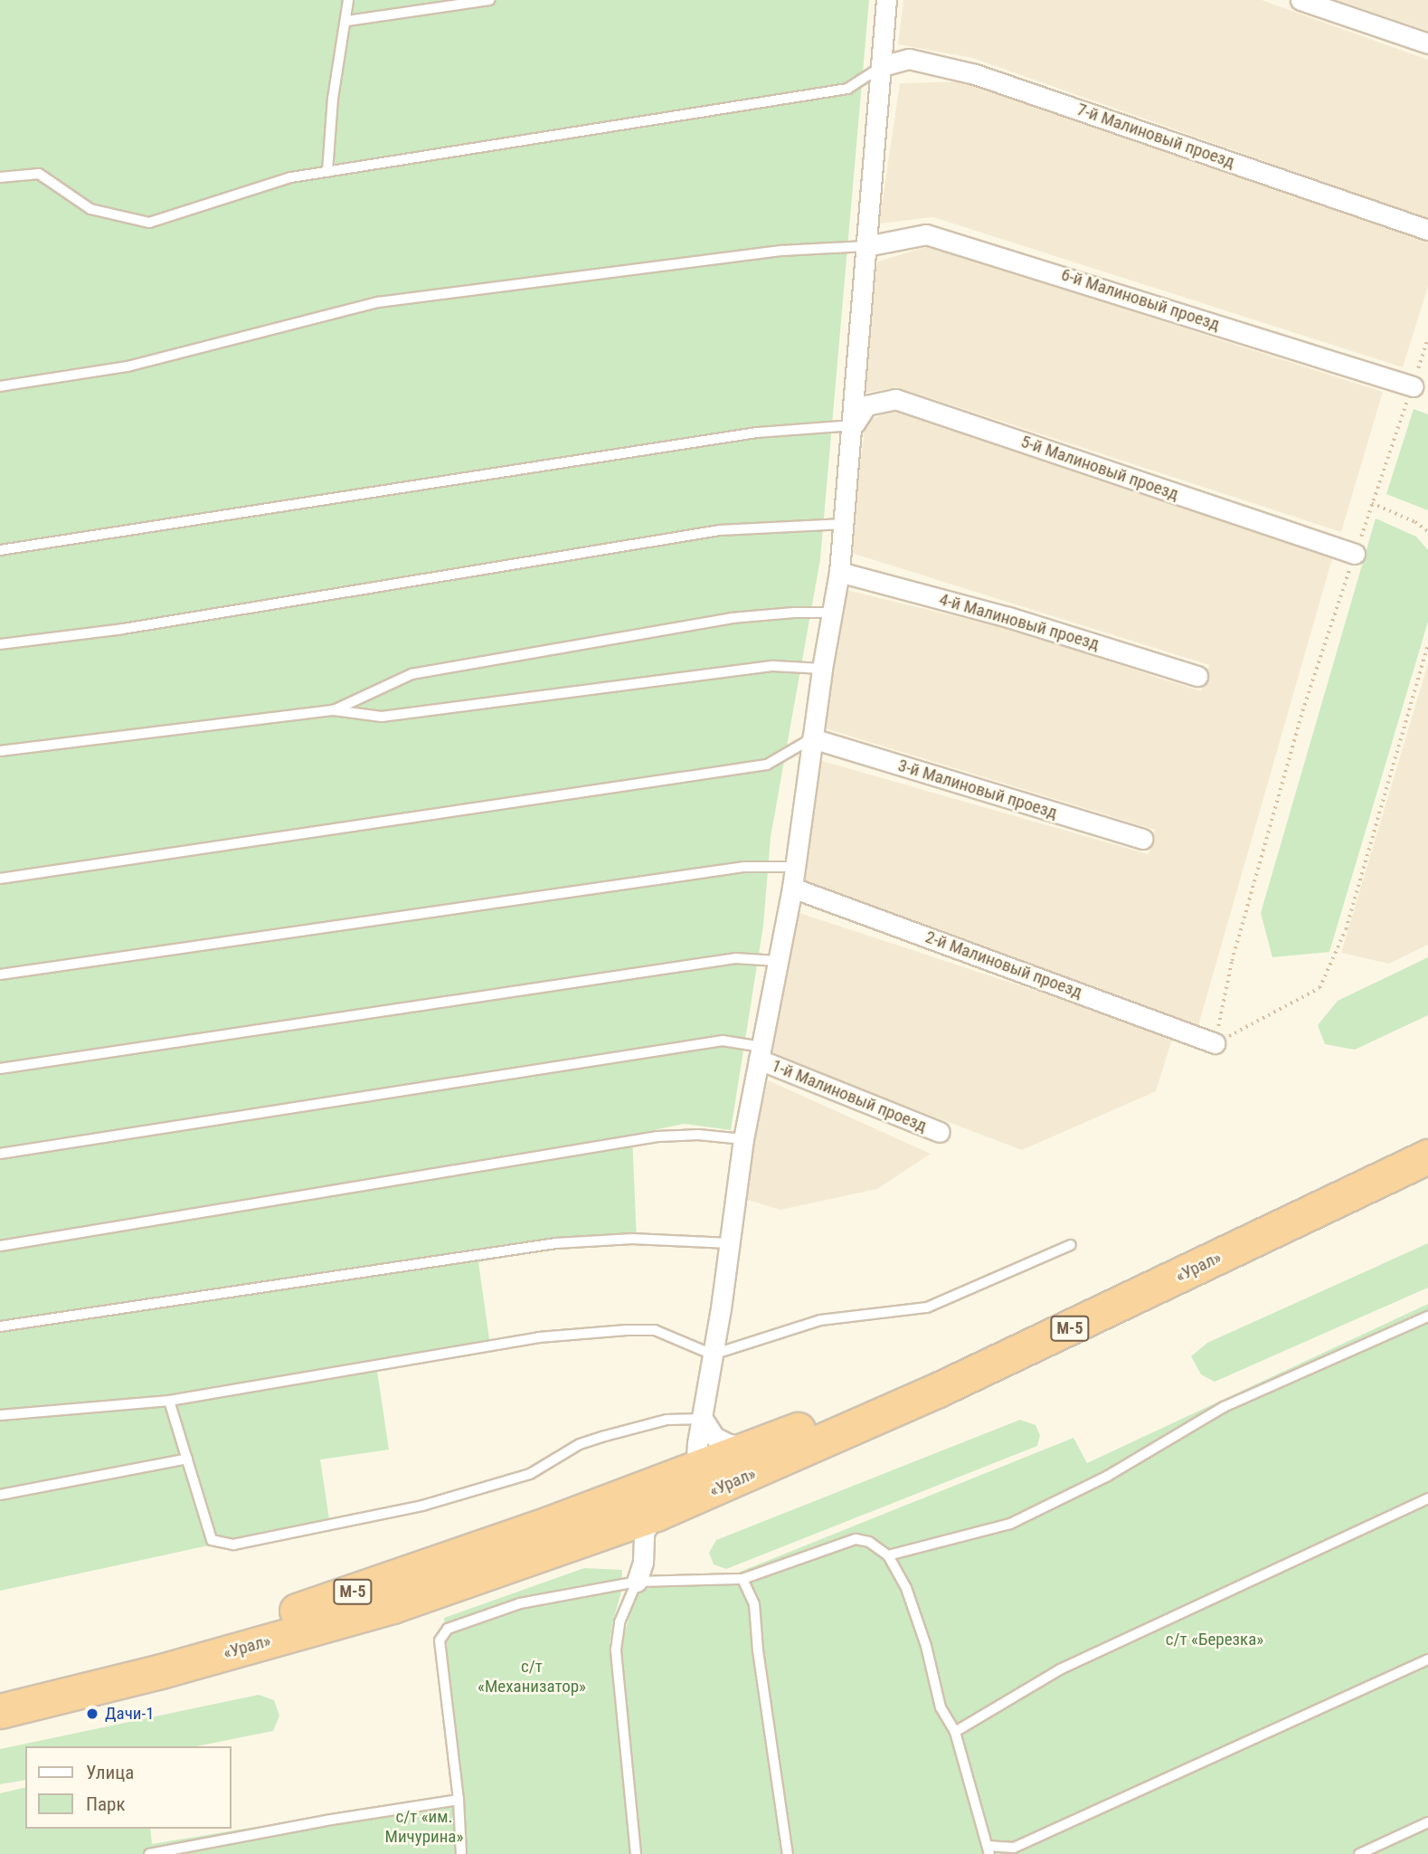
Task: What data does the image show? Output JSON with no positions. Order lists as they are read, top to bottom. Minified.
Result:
{"streets":{"highway":["«Урал»","М-5"],"street":["7-й Малиновый проезд","6-й Малиновый проезд","5-й Малиновый проезд","4-й Малиновый проезд","3-й Малиновый проезд","2-й Малиновый проезд","1-й Малиновый проезд"]},"parks":["с/т «Березка»","с/т «Механизатор»","с/т «им. Мичурина»"],"places":["Дачи-1"],"legend":["Улица","Парк"]}
